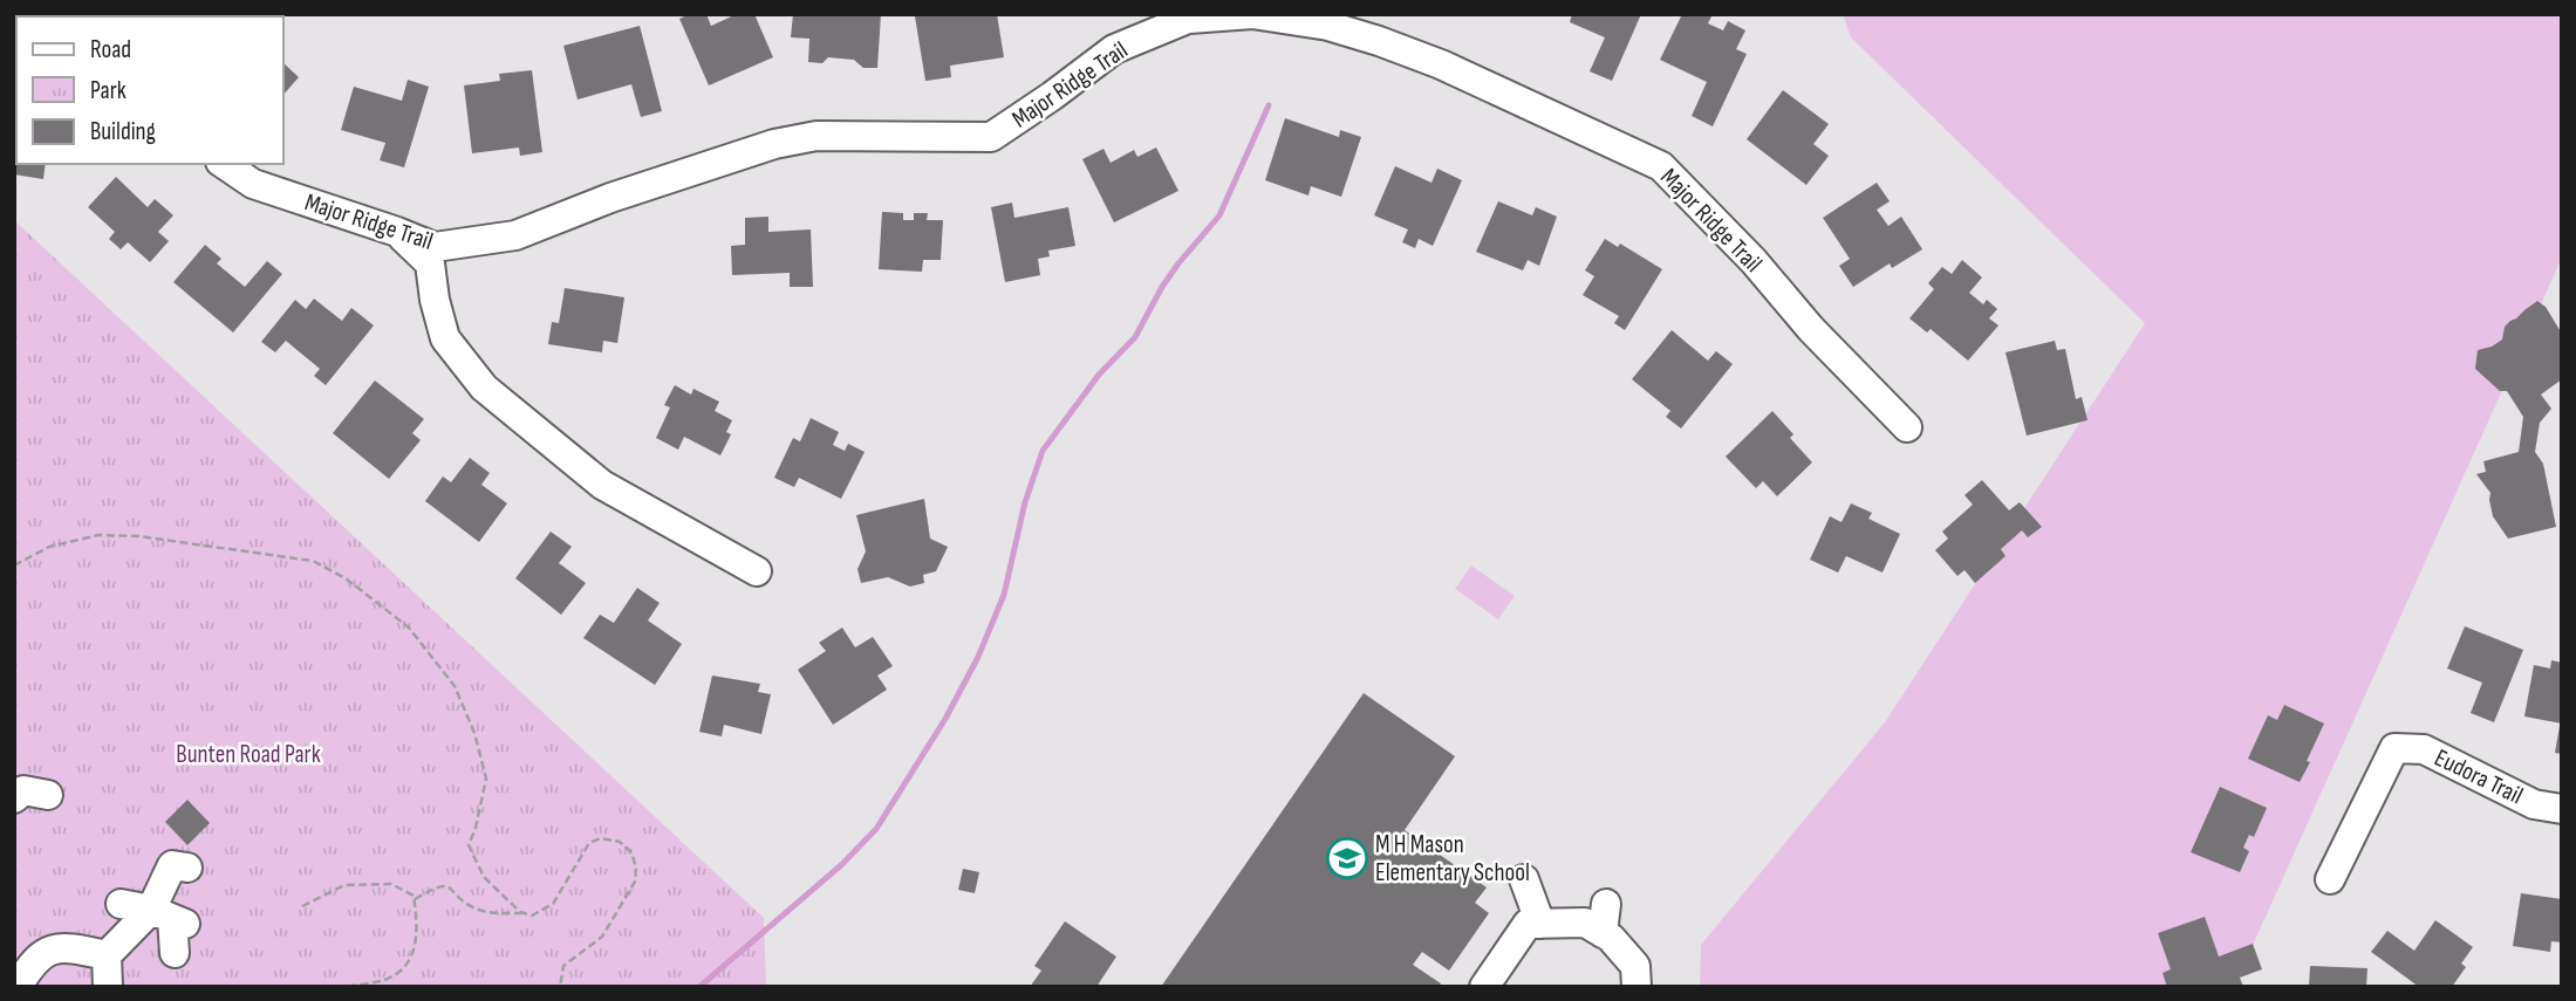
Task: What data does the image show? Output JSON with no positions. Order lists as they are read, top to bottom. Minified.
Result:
{"streets":{"street":["Major Ridge Trail","Eudora Trail"]},"parks":["Bunten Road Park"],"places":{"school or university":["M H Mason Elementary School"]},"legend":["Road","Park","Building"]}
